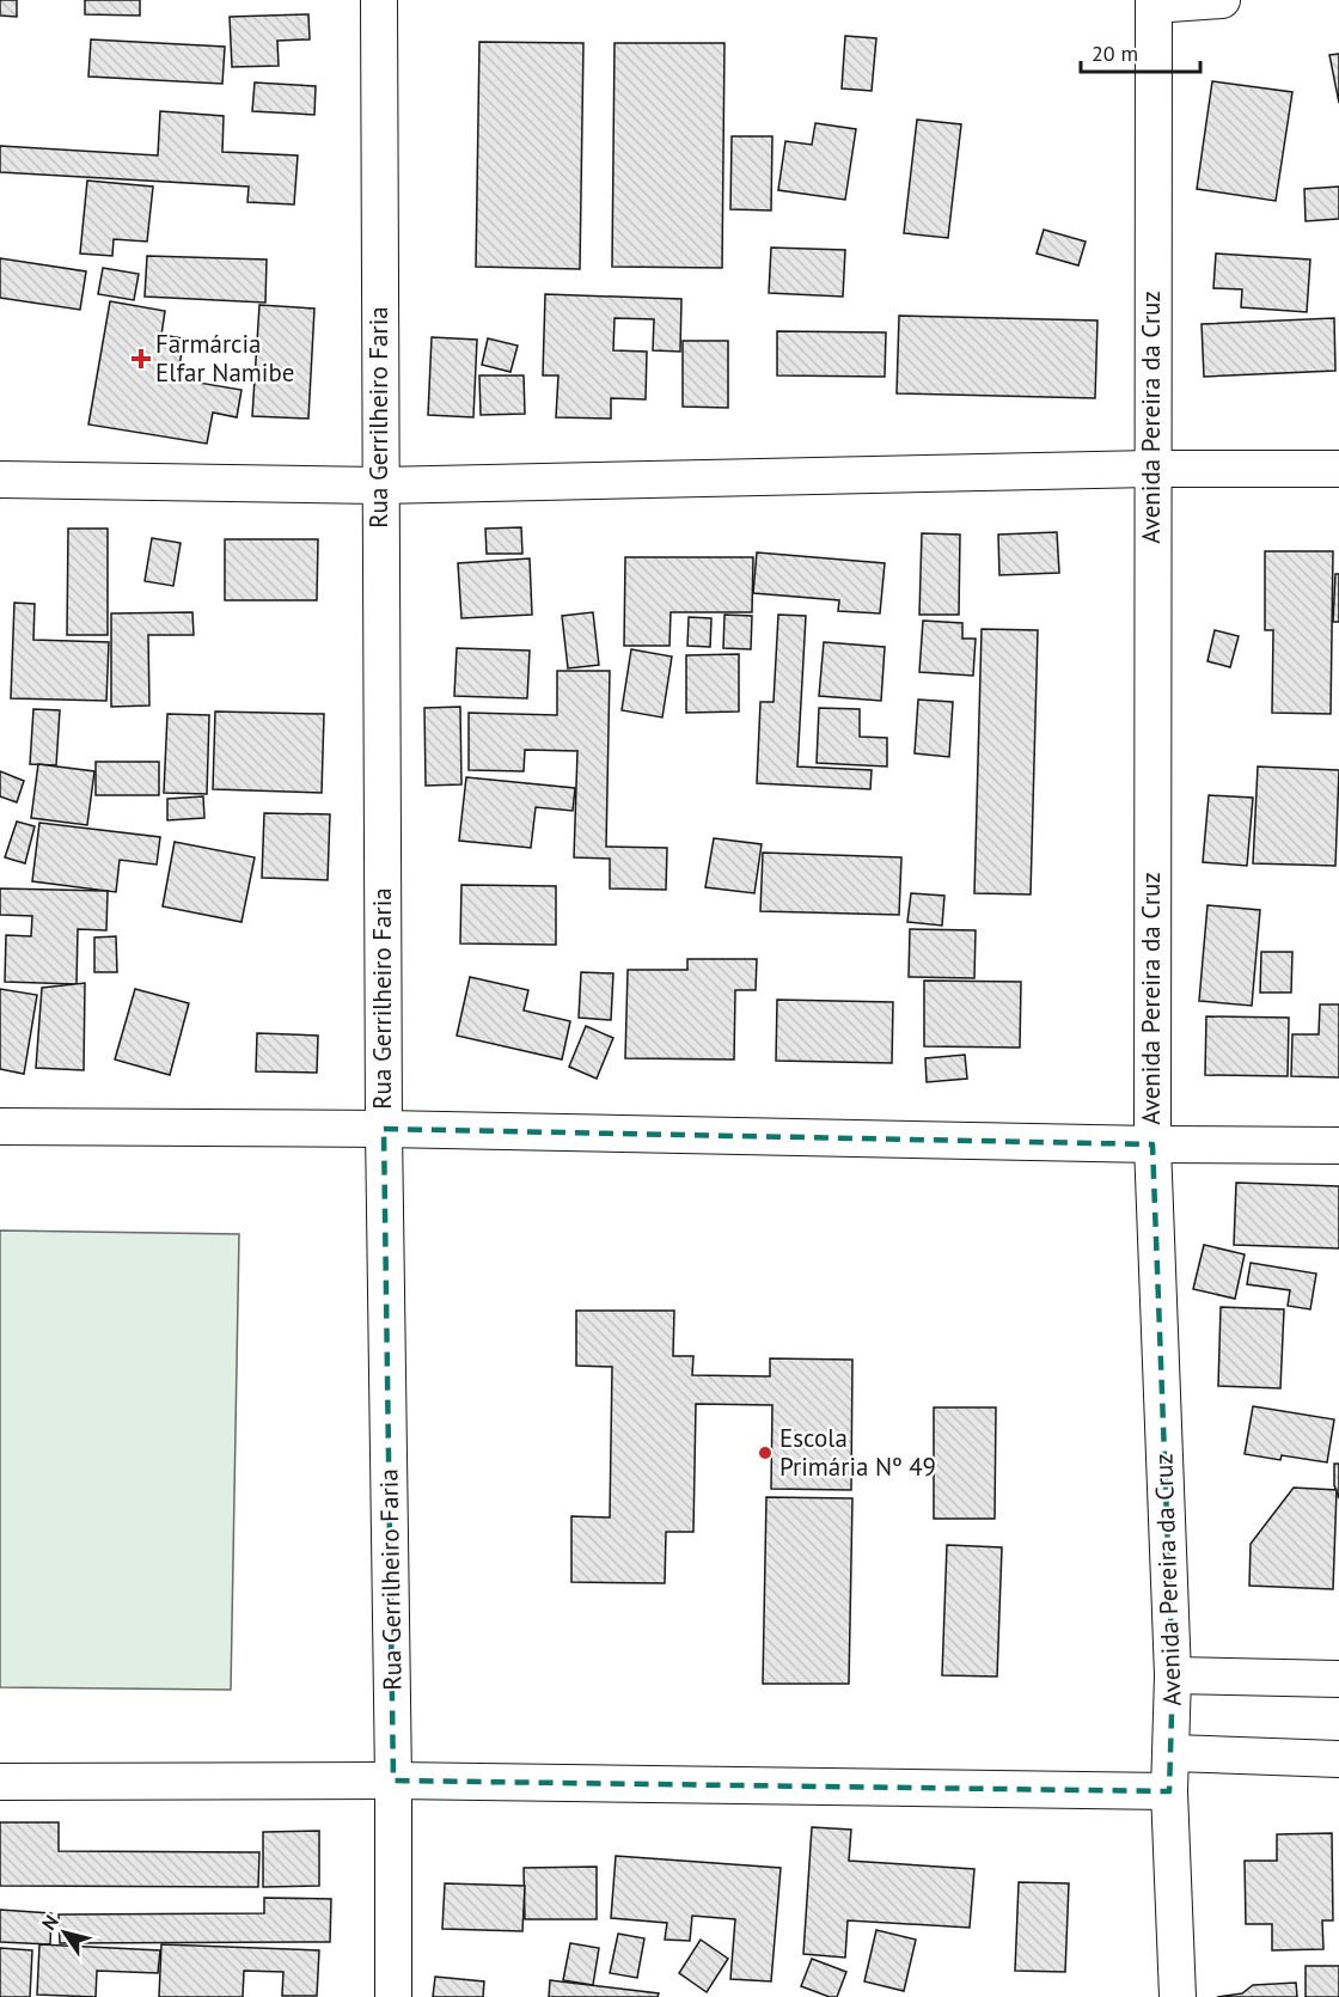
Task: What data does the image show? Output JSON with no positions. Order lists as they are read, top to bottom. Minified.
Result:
{"streets":{"street":["Rua Gerrilheiro Faria","Avenida Pereira da Cruz"]},"places":{"health":["Farmárcia Elfar Namibe"],"other":["Escola Primária Nº 49"]},"scale_bar":"20 m","north":"top left"}
